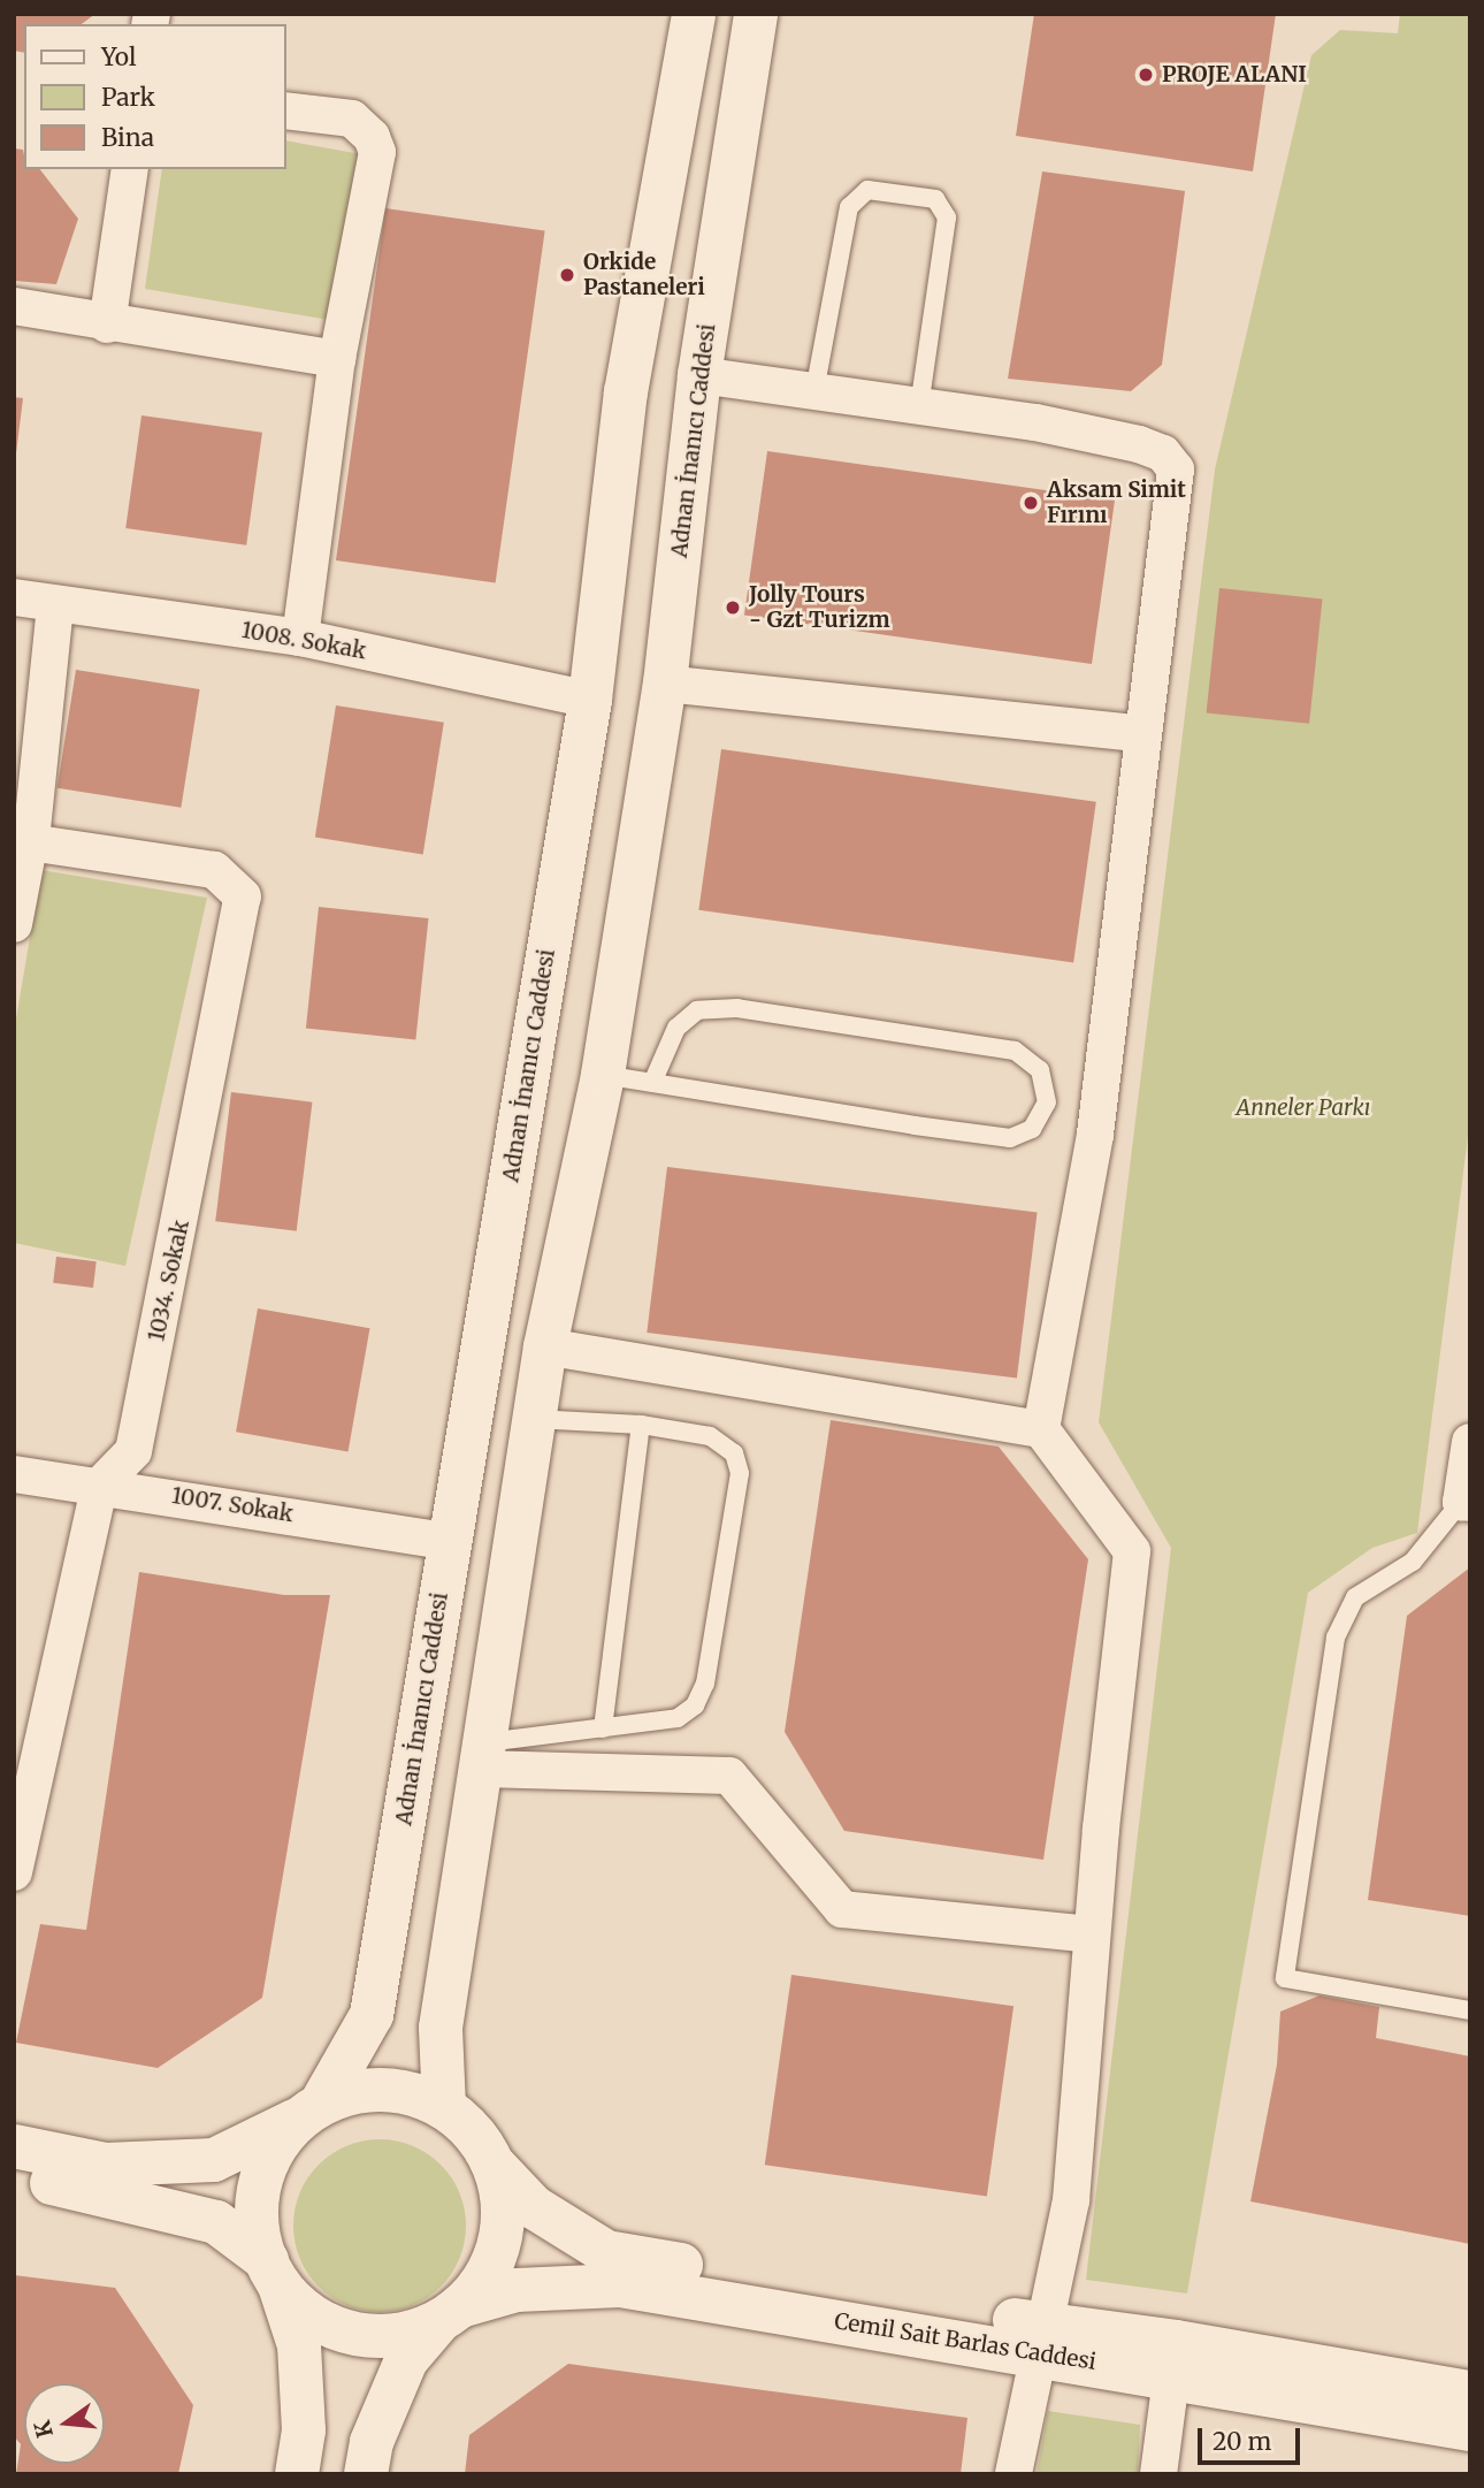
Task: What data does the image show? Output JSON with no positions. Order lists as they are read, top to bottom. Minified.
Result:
{"streets":{"main road":["Adnan İnanıcı Caddesi","Cemil Sait Barlas Caddesi"],"street":["1008. Sokak","1034. Sokak","1007. Sokak"]},"crossings":[["Adnan İnanıcı Caddesi","1008. Sokak"],["Adnan İnanıcı Caddesi","1007. Sokak"],["Adnan İnanıcı Caddesi","Cemil Sait Barlas Caddesi"],["1034. Sokak","1007. Sokak"]],"parks":["Anneler Parkı"],"places":["PROJE ALANI","Orkide Pastaneleri","Aksam Simit Fırını","Jolly Tours - Gzt Turizm"],"legend":["Yol","Park","Bina"],"scale_bar":"20 m","north":"left"}
